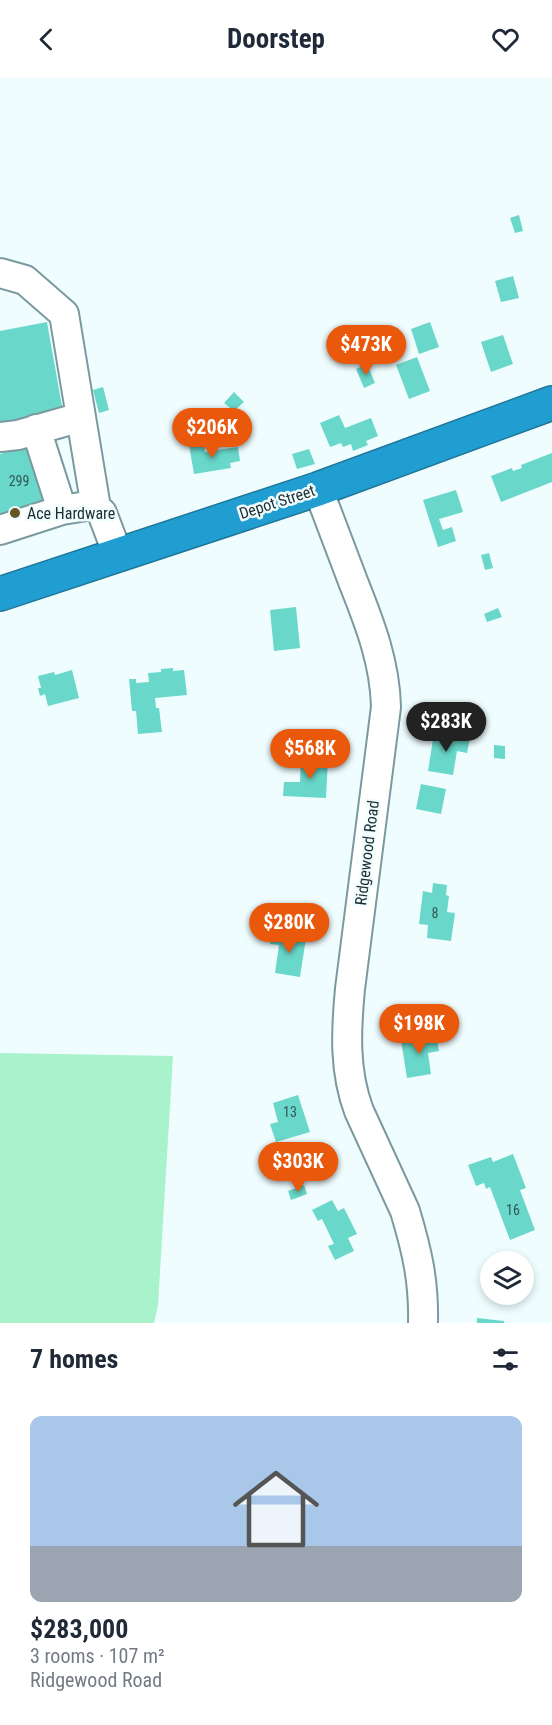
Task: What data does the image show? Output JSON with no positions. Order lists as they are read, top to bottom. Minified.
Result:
{"streets":{"highway":["Depot Street"],"street":["Ridgewood Road"]},"crossings":[["Depot Street","Ridgewood Road"]],"places":["Ace Hardware"],"house_numbers":["299","8","13","16"],"page":{"header":"Doorstep","price":["$473K","$206K","$283K","$568K","$280K","$198K","$303K"],"heading":"7 homes","list":[{"name":"$283,000","note":"3 rooms · 107 m² · Ridgewood Road"}]}}
